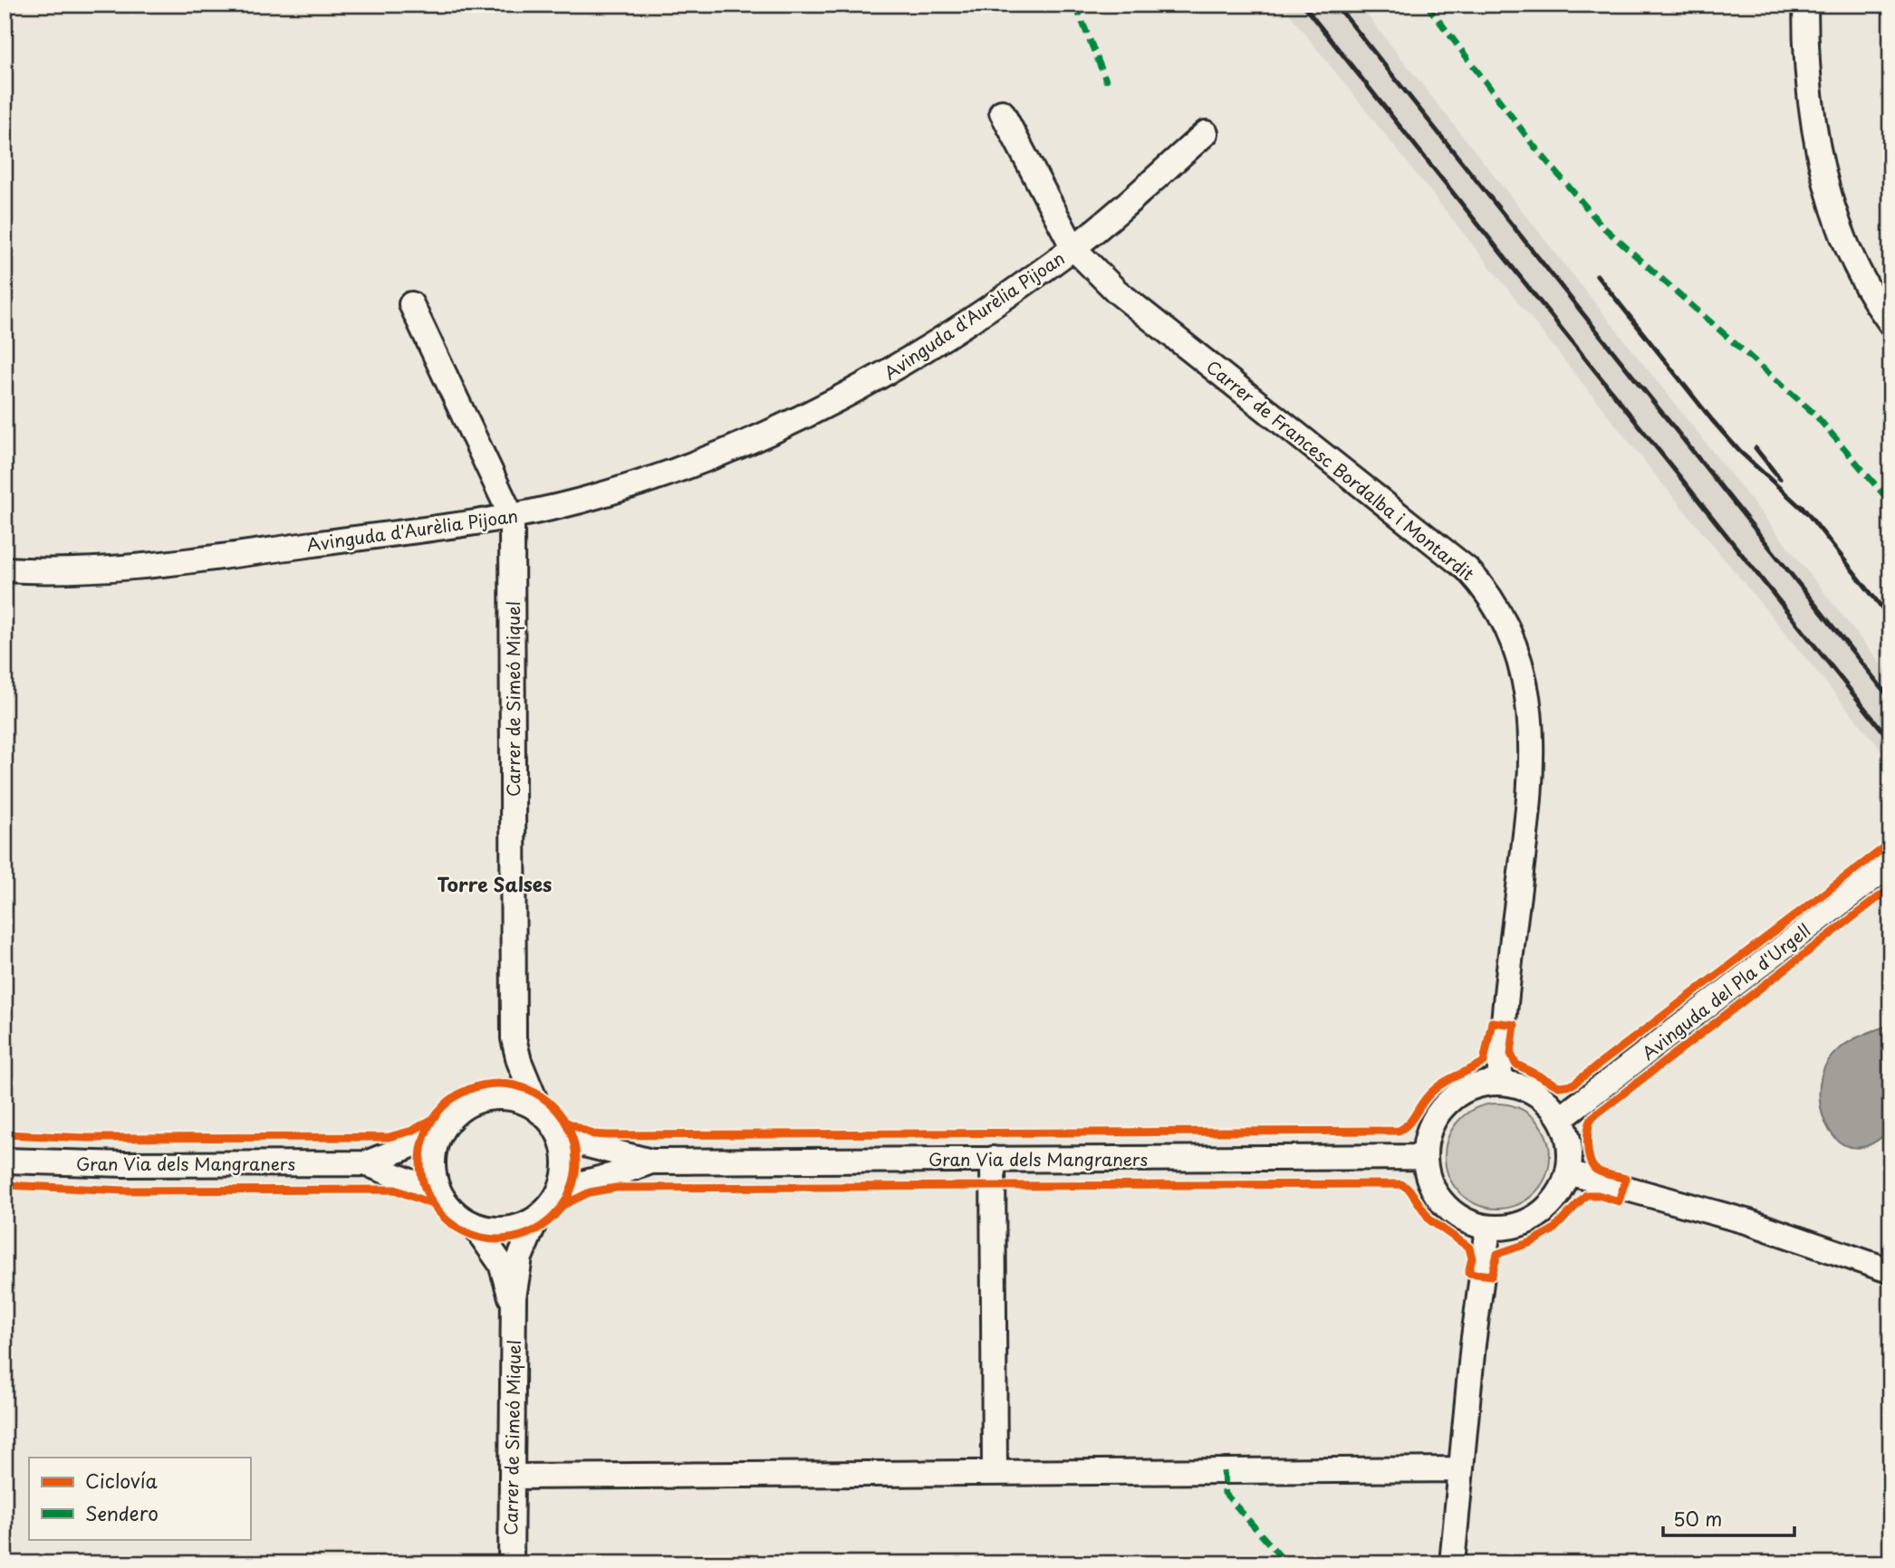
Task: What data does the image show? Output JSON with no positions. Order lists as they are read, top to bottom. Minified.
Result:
{"streets":{"street":["Avinguda d'Aurèlia Pijoan","Carrer de Francesc Bordalba i Montardit","Carrer de Simeó Miquel","Avinguda del Pla d'Urgell","Gran Via dels Mangraners"]},"crossings":[["Avinguda d'Aurèlia Pijoan","Carrer de Francesc Bordalba i Montardit"],["Avinguda d'Aurèlia Pijoan","Carrer de Simeó Miquel"],["Carrer de Francesc Bordalba i Montardit","Avinguda del Pla d'Urgell"],["Carrer de Francesc Bordalba i Montardit","Gran Via dels Mangraners"],["Carrer de Simeó Miquel","Gran Via dels Mangraners"],["Avinguda del Pla d'Urgell","Gran Via dels Mangraners"]],"districts":["Torre Salses"],"legend":["Ciclovía","Sendero"],"scale_bar":"50 m"}
